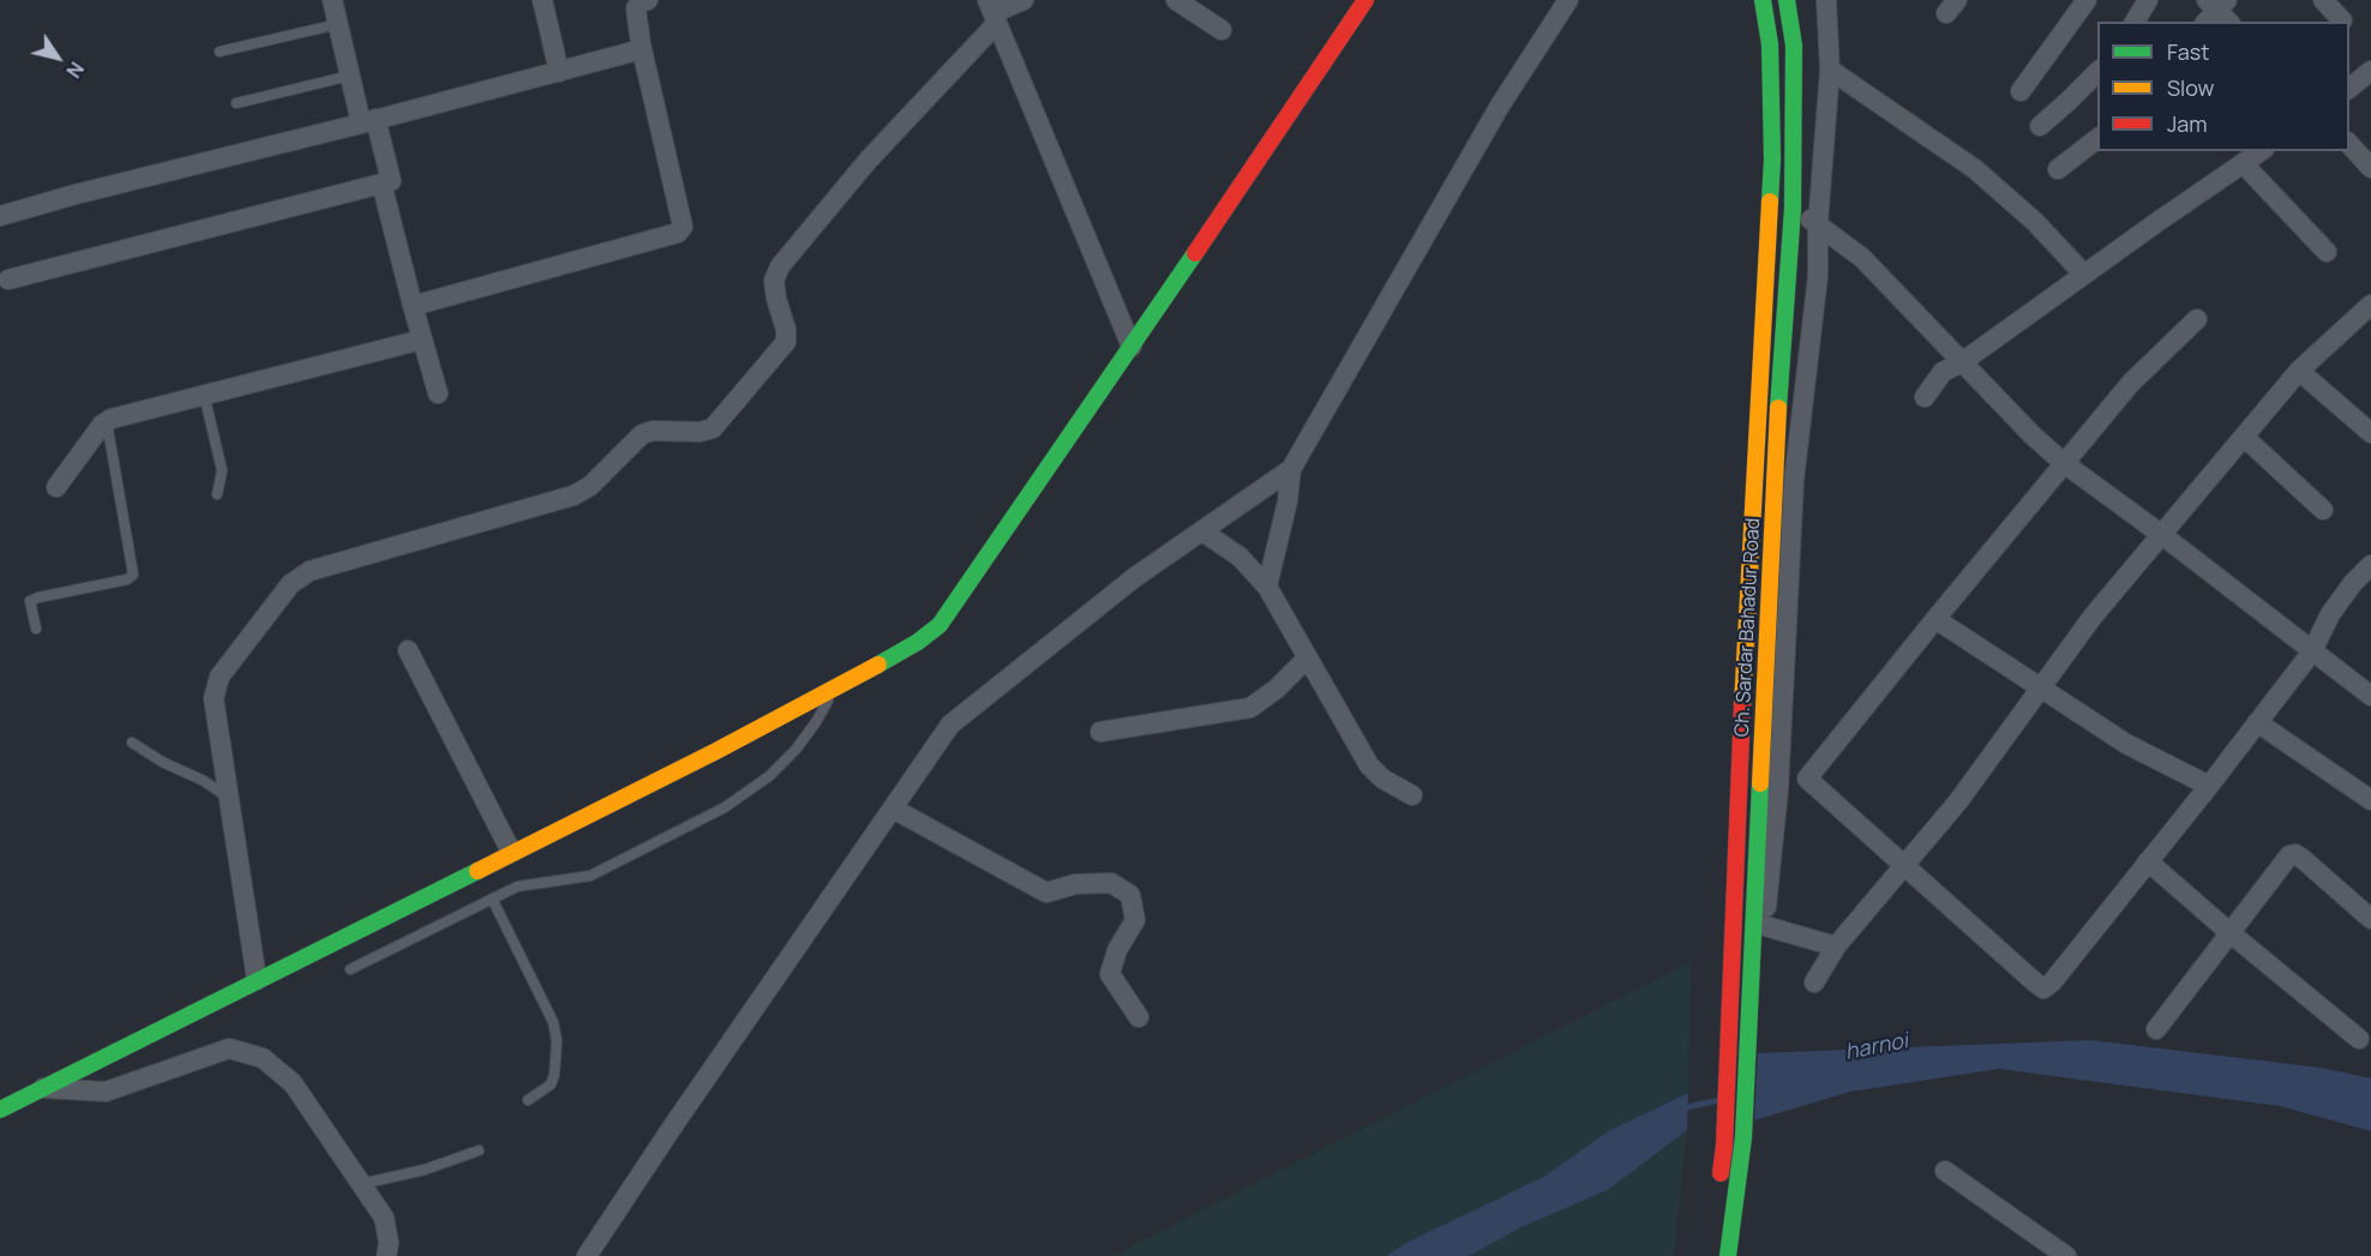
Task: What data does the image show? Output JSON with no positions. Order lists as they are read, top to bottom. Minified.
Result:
{"streets":{"main road":["Ch. Sardar Bahadur Road"]},"water":["harnoi"],"legend":["Fast","Slow","Jam"],"north":"bottom right"}
